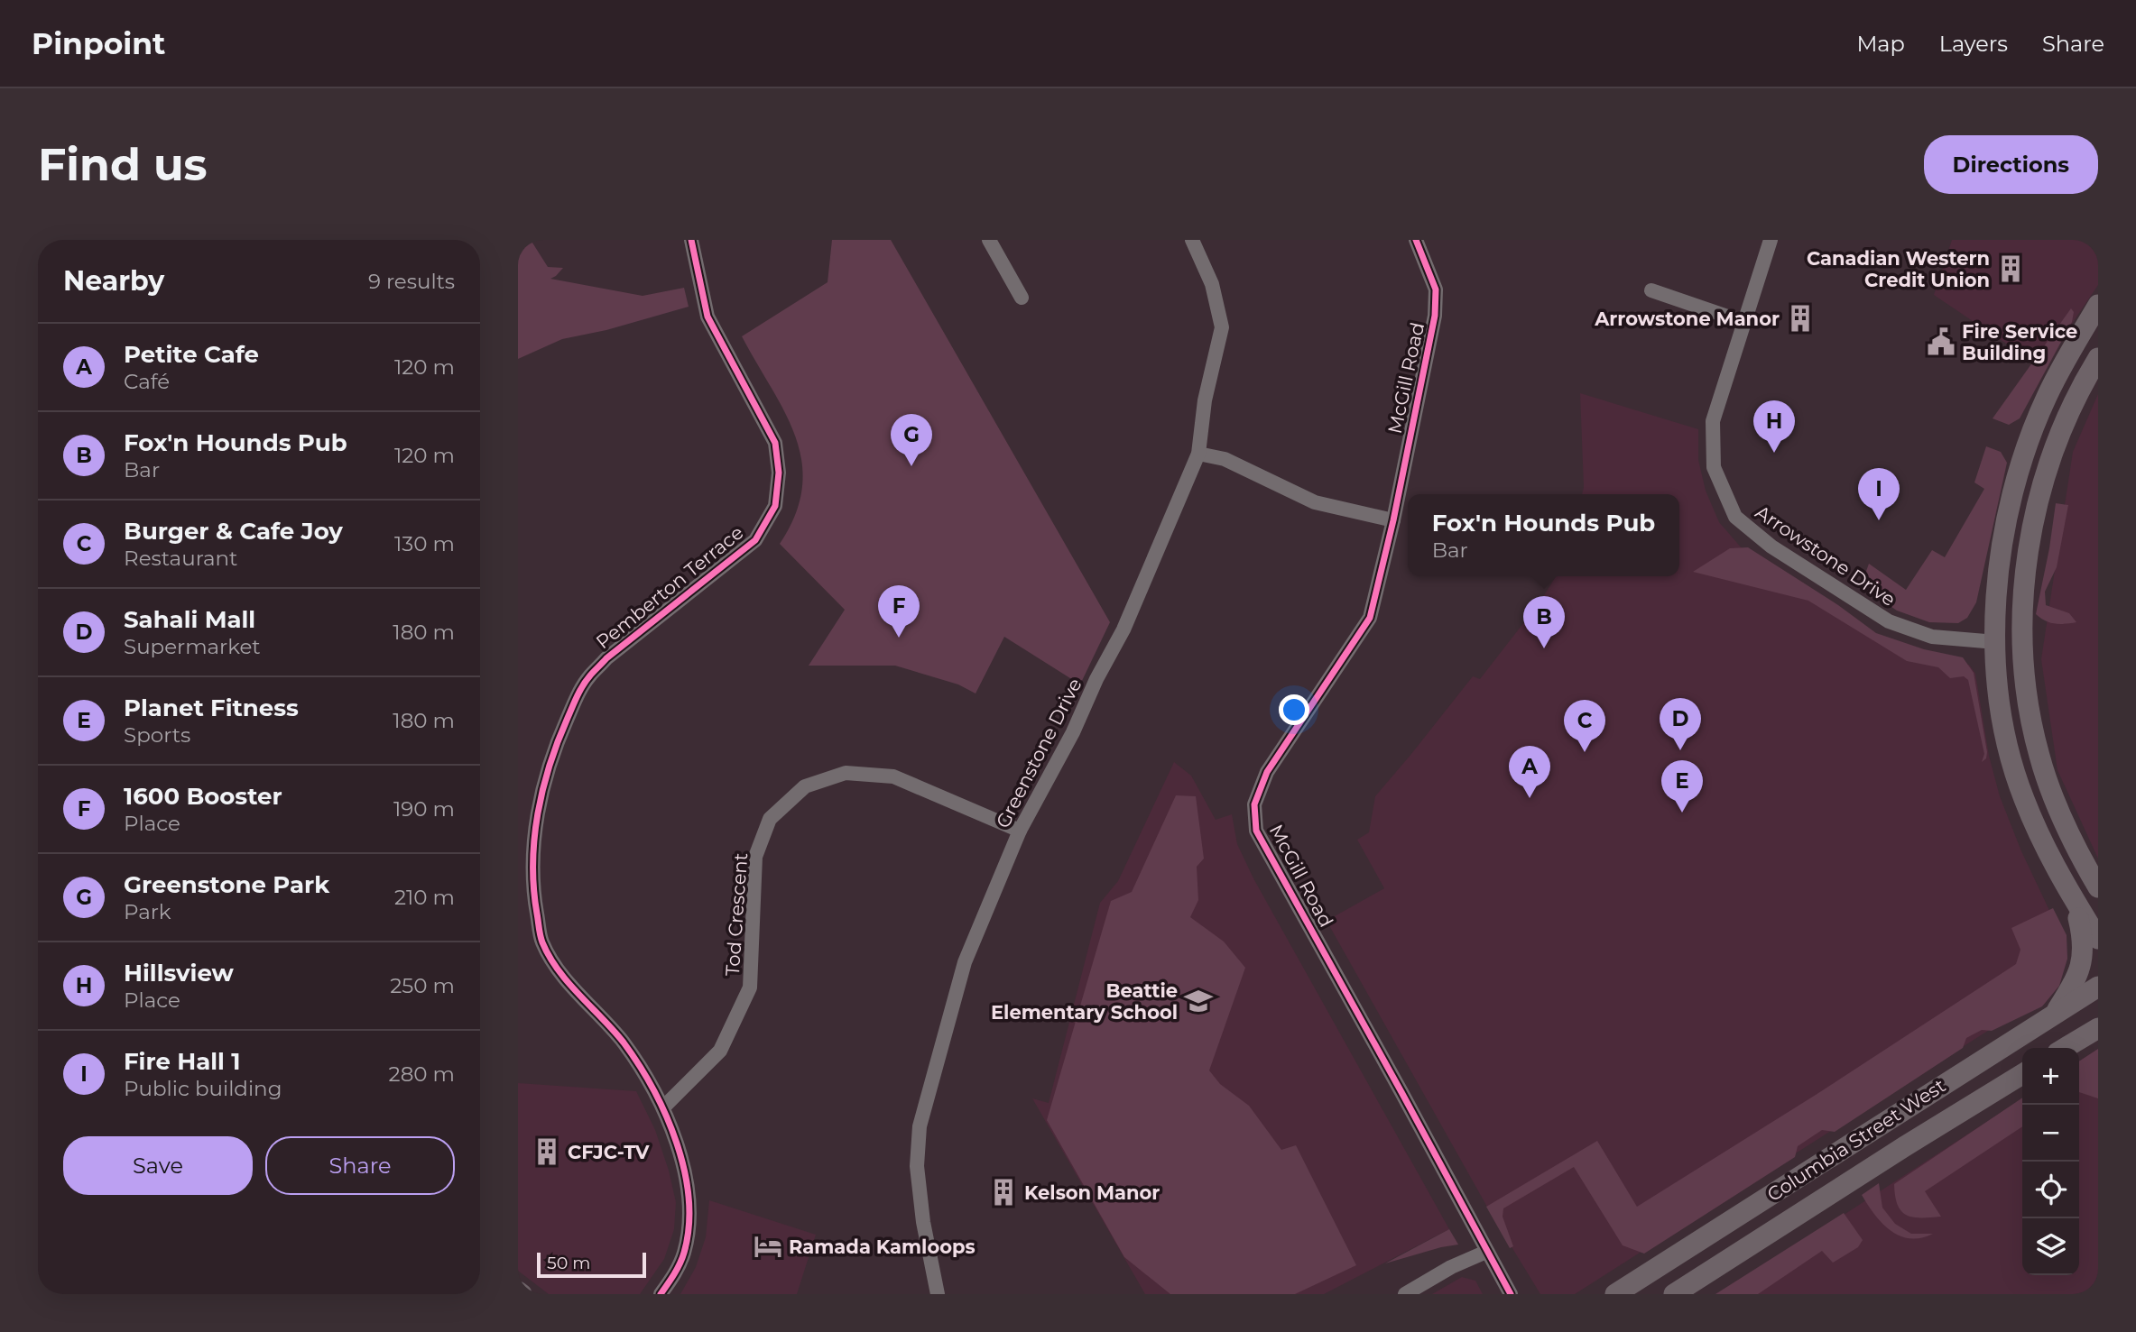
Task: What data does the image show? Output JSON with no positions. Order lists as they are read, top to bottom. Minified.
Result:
{"streets":{"main road":["Columbia Street West"],"street":["McGill Road","Arrowstone Drive","Pemberton Terrace","Greenstone Drive","Tod Crescent"]},"crossings":[["Pemberton Terrace","Tod Crescent"],["Greenstone Drive","Tod Crescent"]],"places":{"building":["Canadian Western Credit Union","Arrowstone Manor","CFJC-TV","Kelson Manor"],"public building":["Fire Service Building"],"school or university":["Beattie Elementary School"],"hotel":["Ramada Kamloops"]},"scale_bar":"50 m","page":{"header":"Pinpoint","nav":["Map","Layers","Share"],"buttons":["Directions",["Save","Share"]],"title":"Find us","heading":["Nearby","9 results"],"list":[{"mark":"A","name":"Petite Cafe","note":"Café","value":"120 m"},{"mark":"B","name":"Fox'n Hounds Pub","note":"Bar","value":"120 m"},{"mark":"C","name":"Burger & Cafe Joy","note":"Restaurant","value":"130 m"},{"mark":"D","name":"Sahali Mall","note":"Supermarket","value":"180 m"},{"mark":"E","name":"Planet Fitness","note":"Sports","value":"180 m"},{"mark":"F","name":"1600 Booster","note":"Place","value":"190 m"},{"mark":"G","name":"Greenstone Park","note":"Park","value":"210 m"},{"mark":"H","name":"Hillsview","note":"Place","value":"250 m"},{"mark":"I","name":"Fire Hall 1","note":"Public building","value":"280 m"}],"pins":["H","G","I","F","B","D","C","A","E"],"popup":["Fox'n Hounds Pub","Bar"],"map_buttons":["+","−"],"scale":"50 m"}}
